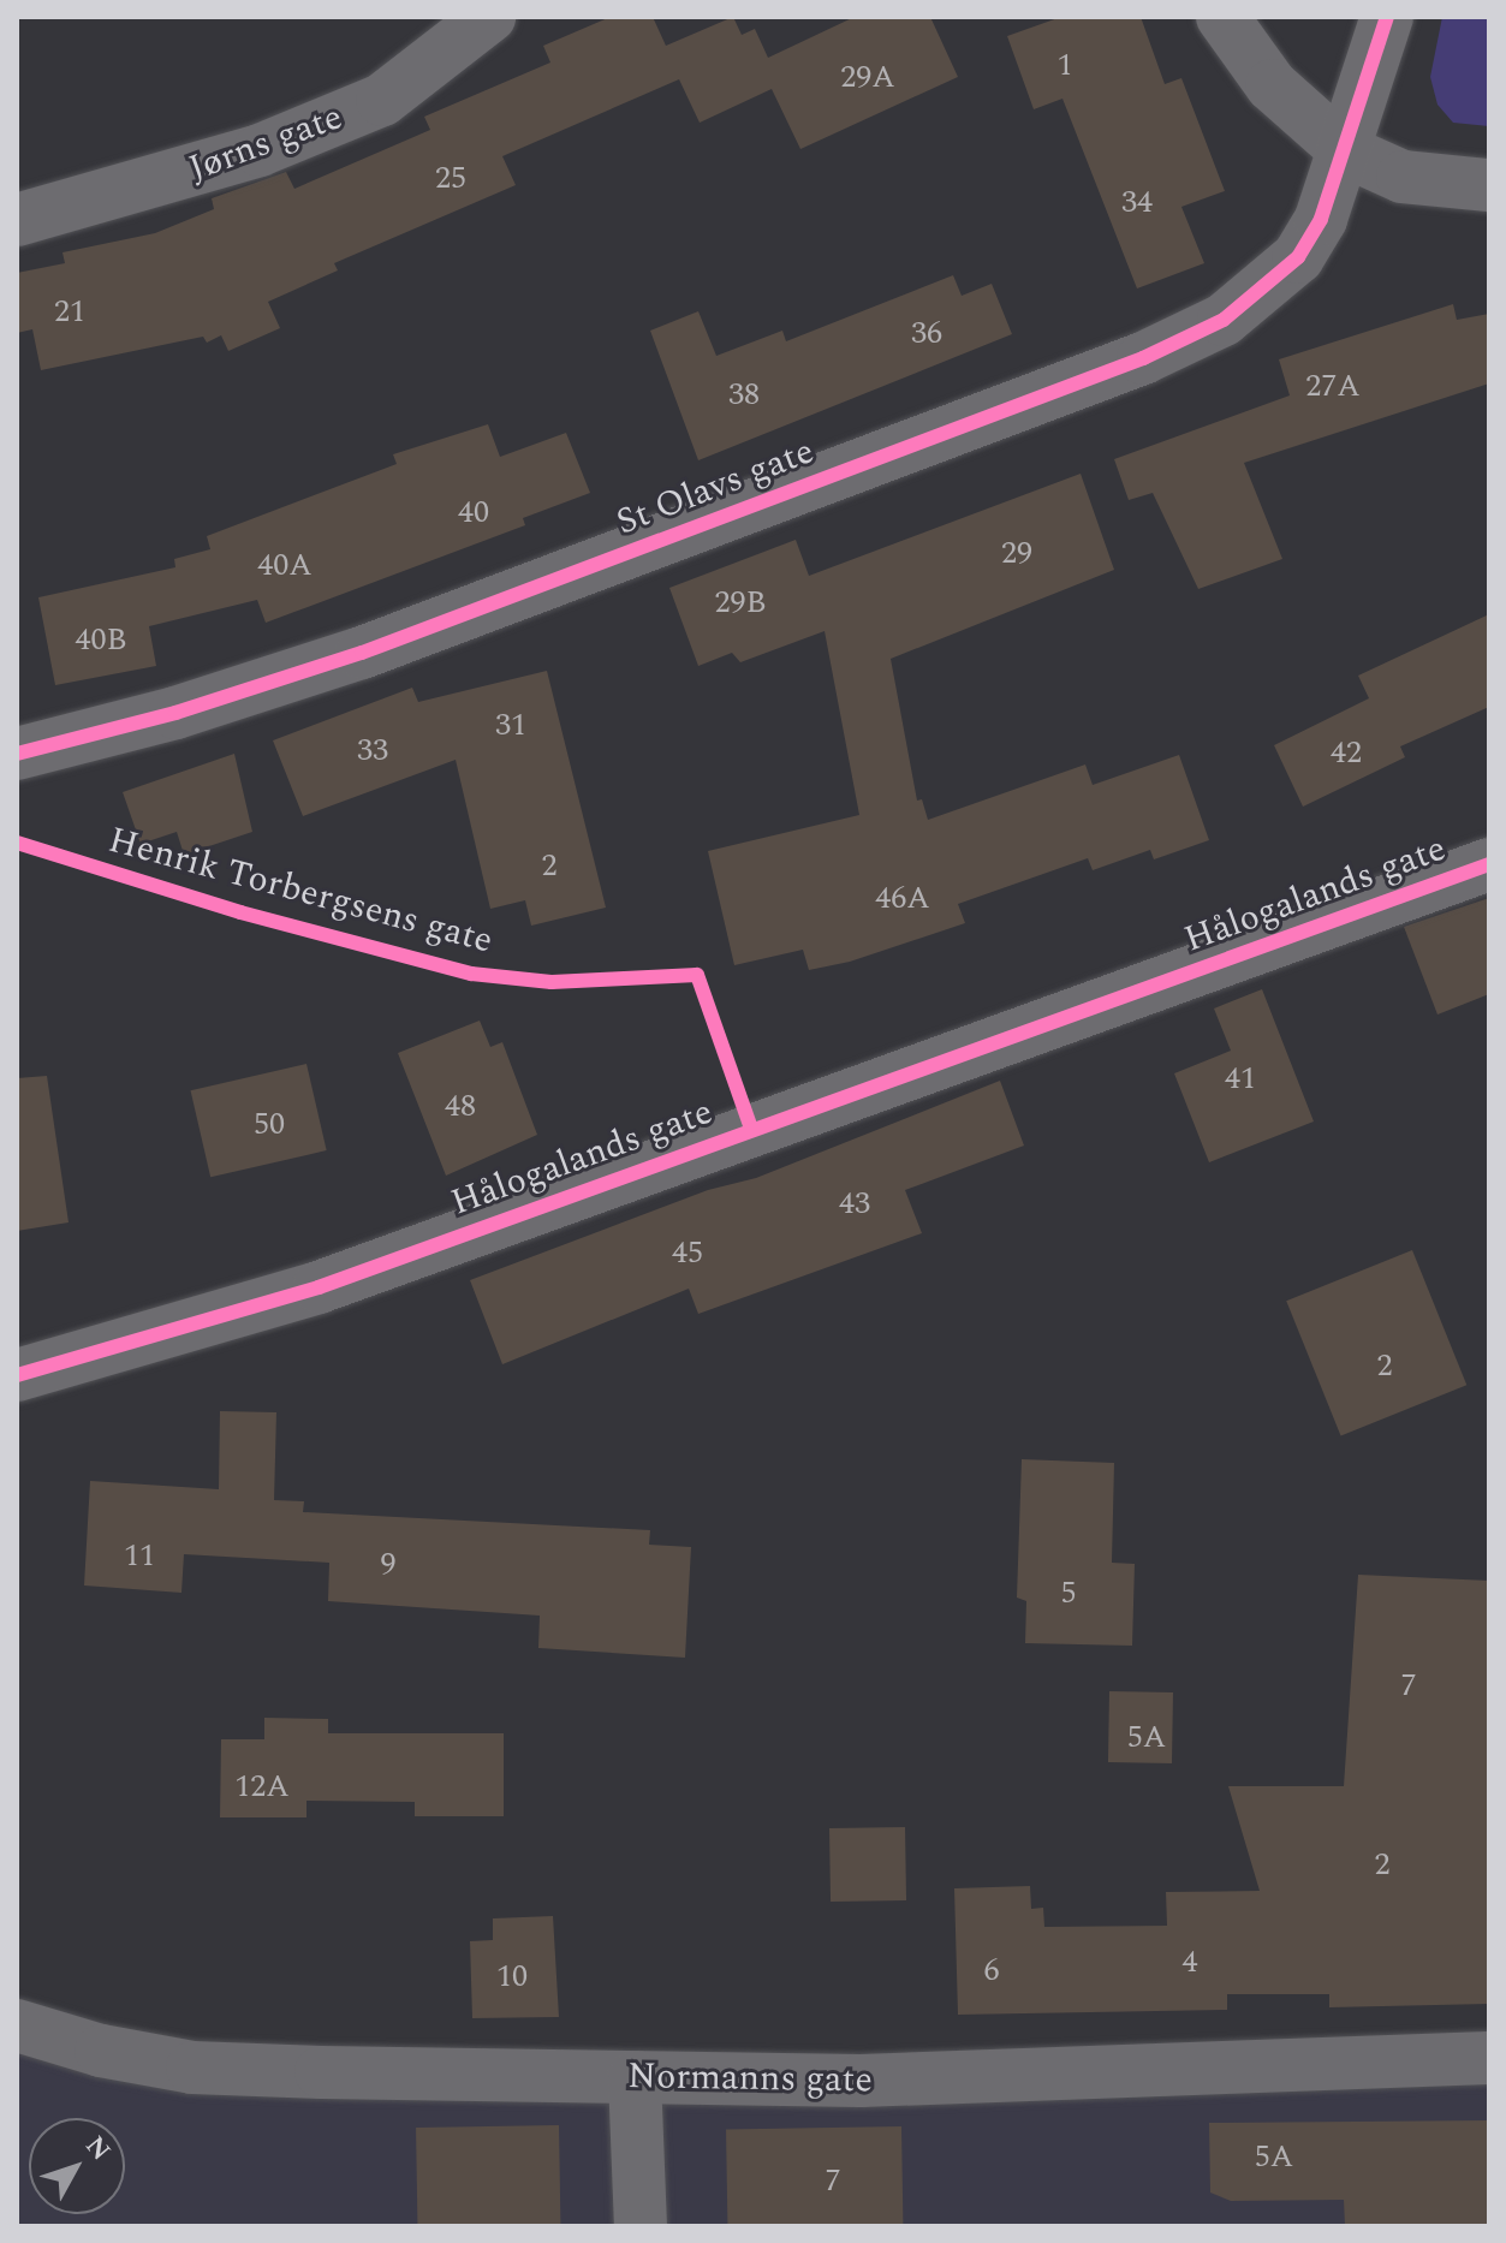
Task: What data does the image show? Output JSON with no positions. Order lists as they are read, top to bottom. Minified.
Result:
{"streets":{"street":["Jørns gate","St Olavs gate","Hålogalands gate","Normanns gate"],"cycle path":["Henrik Torbergsens gate"]},"house_numbers":["1","29A","25","34","21","36","27A","38","40","29","40A","29B","40B","31","33","42","2","46A","41","48","50","43","45","2","11","9","5","7","5A","12A","2","4","6","10","5A","7"],"north":"top right"}
